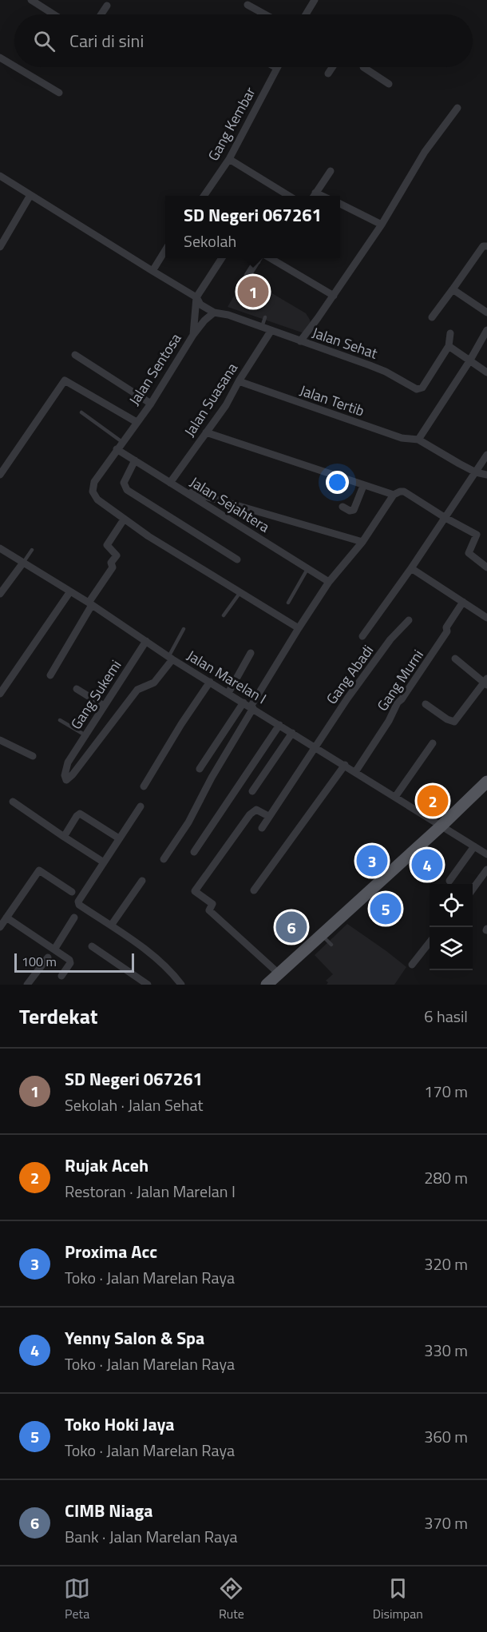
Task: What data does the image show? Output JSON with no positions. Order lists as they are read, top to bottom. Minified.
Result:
{"streets":{"street":["Gang Kembar","Jalan Sehat","Jalan Sentosa","Jalan Suasana","Jalan Tertib","Jalan Sejahtera","Gang Abadi","Jalan Marelan I","Gang Murni","Gang Sukemi"]},"crossings":[["Jalan Sehat","Jalan Suasana"],["Jalan Sentosa","Jalan Sejahtera"],["Jalan Suasana","Jalan Tertib"],["Jalan Suasana","Jalan Sejahtera"],["Gang Abadi","Jalan Marelan I"],["Jalan Marelan I","Gang Murni"],["Jalan Marelan I","Gang Sukemi"]],"scale_bar":"100 m","page":{"search":"Cari di sini","popup":["SD Negeri 067261","Sekolah"],"pins":["1","2","3","4","5","6"],"scale":"100 m","heading":["Terdekat","6 hasil"],"list":[{"mark":"1","name":"SD Negeri 067261","note":"Sekolah · Jalan Sehat","value":"170 m"},{"mark":"2","name":"Rujak Aceh","note":"Restoran · Jalan Marelan I","value":"280 m"},{"mark":"3","name":"Proxima Acc","note":"Toko · Jalan Marelan Raya","value":"320 m"},{"mark":"4","name":"Yenny Salon & Spa","note":"Toko · Jalan Marelan Raya","value":"330 m"},{"mark":"5","name":"Toko Hoki Jaya","note":"Toko · Jalan Marelan Raya","value":"360 m"},{"mark":"6","name":"CIMB Niaga","note":"Bank · Jalan Marelan Raya","value":"370 m"}],"nav":["Peta","Rute","Disimpan"]}}
